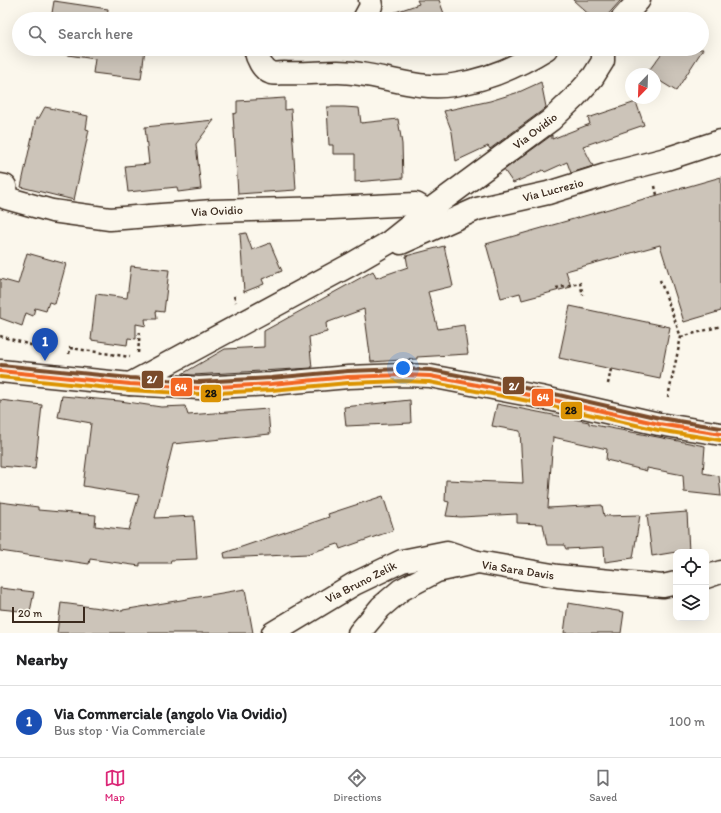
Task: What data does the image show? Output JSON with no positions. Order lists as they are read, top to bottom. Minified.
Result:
{"streets":{"street":["Via Ovidio","Via Lucrezio","Via Sara Davis","Via Bruno Zelik"]},"crossings":[["Via Ovidio","Via Lucrezio"],["Via Sara Davis","Via Bruno Zelik"]],"lines":["transit line 2/","transit line 64","transit line 28"],"scale_bar":"20 m","north":"bottom left","page":{"search":"Search here","pins":"1","scale":"20 m","heading":"Nearby","list":[{"mark":"1","name":"Via Commerciale (angolo Via Ovidio)","note":"Bus stop · Via Commerciale","value":"100 m"}],"nav":["Map","Directions","Saved"]}}
